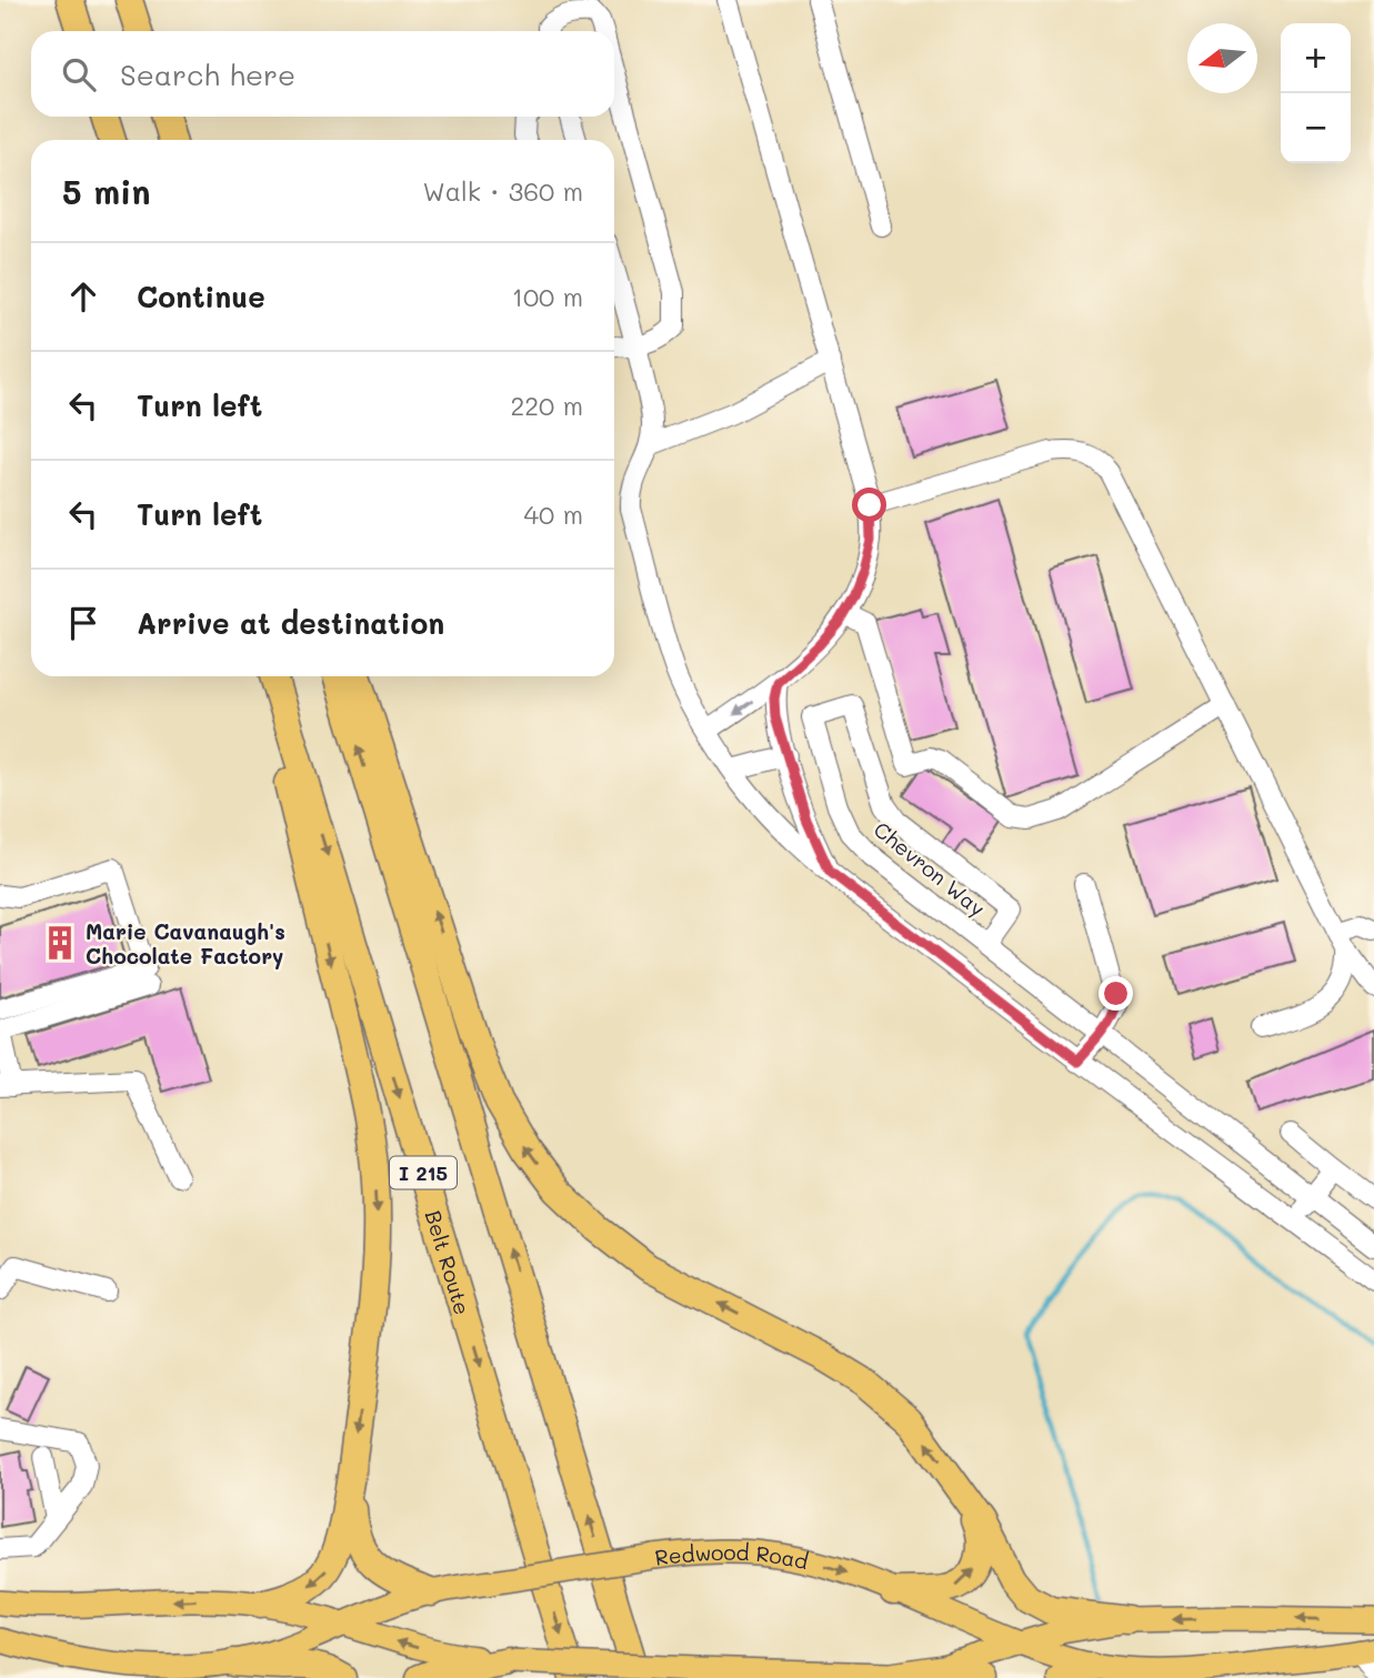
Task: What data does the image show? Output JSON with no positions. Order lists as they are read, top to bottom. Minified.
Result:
{"streets":{"highway":["I 215","Belt Route"],"main road":["Redwood Road"],"lane":["Chevron Way"]},"places":{"building":["Marie Cavanaugh's Chocolate Factory"]},"north":"left","page":{"map_buttons":["+","−"],"search":"Search here","heading":["5 min","Walk · 360 m"],"list":[["Continue","100 m"],["Turn left","220 m"],["Turn left","40 m"],"Arrive at destination"]}}
